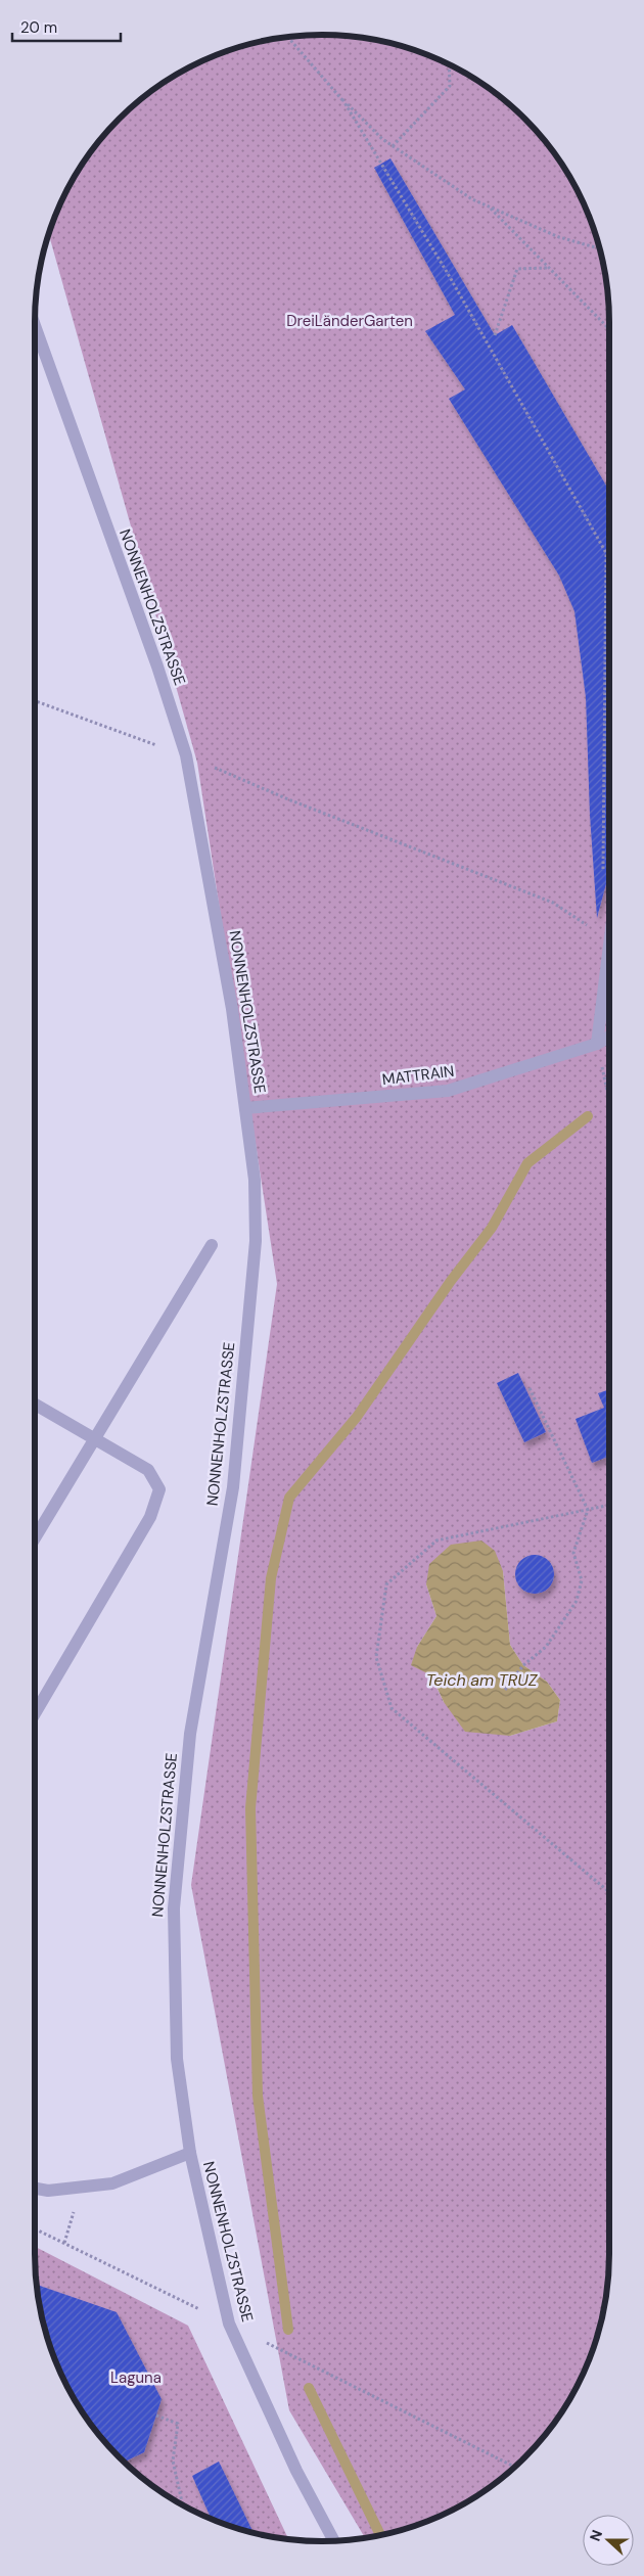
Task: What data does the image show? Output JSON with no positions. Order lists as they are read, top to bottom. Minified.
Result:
{"streets":{"street":["NONNENHOLZSTRASSE","MATTRAIN"]},"crossings":[["NONNENHOLZSTRASSE","MATTRAIN"]],"water":["Teich am TRUZ"],"parks":["DreiLänderGarten","Laguna"],"scale_bar":"20 m","north":"left"}
